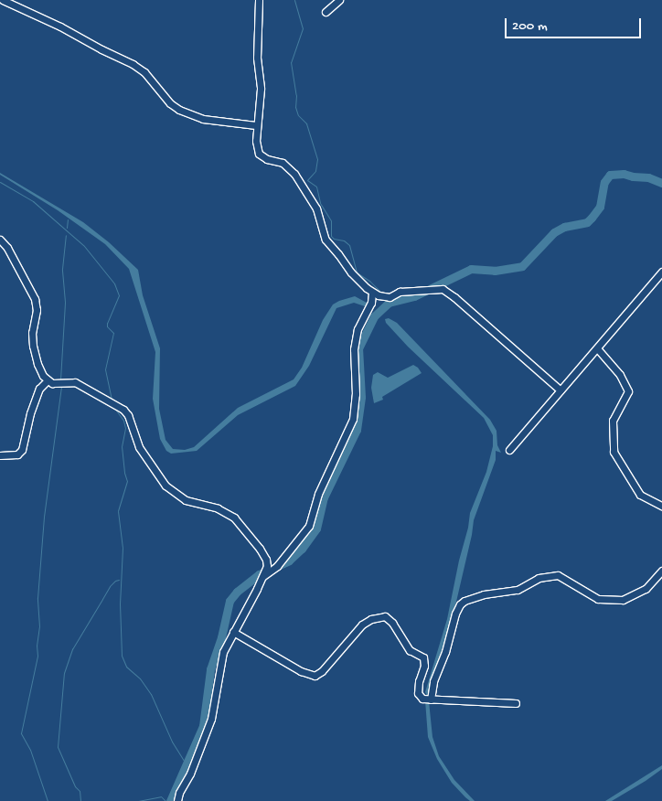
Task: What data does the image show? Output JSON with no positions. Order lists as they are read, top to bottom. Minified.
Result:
{"scale_bar":"200 m"}
